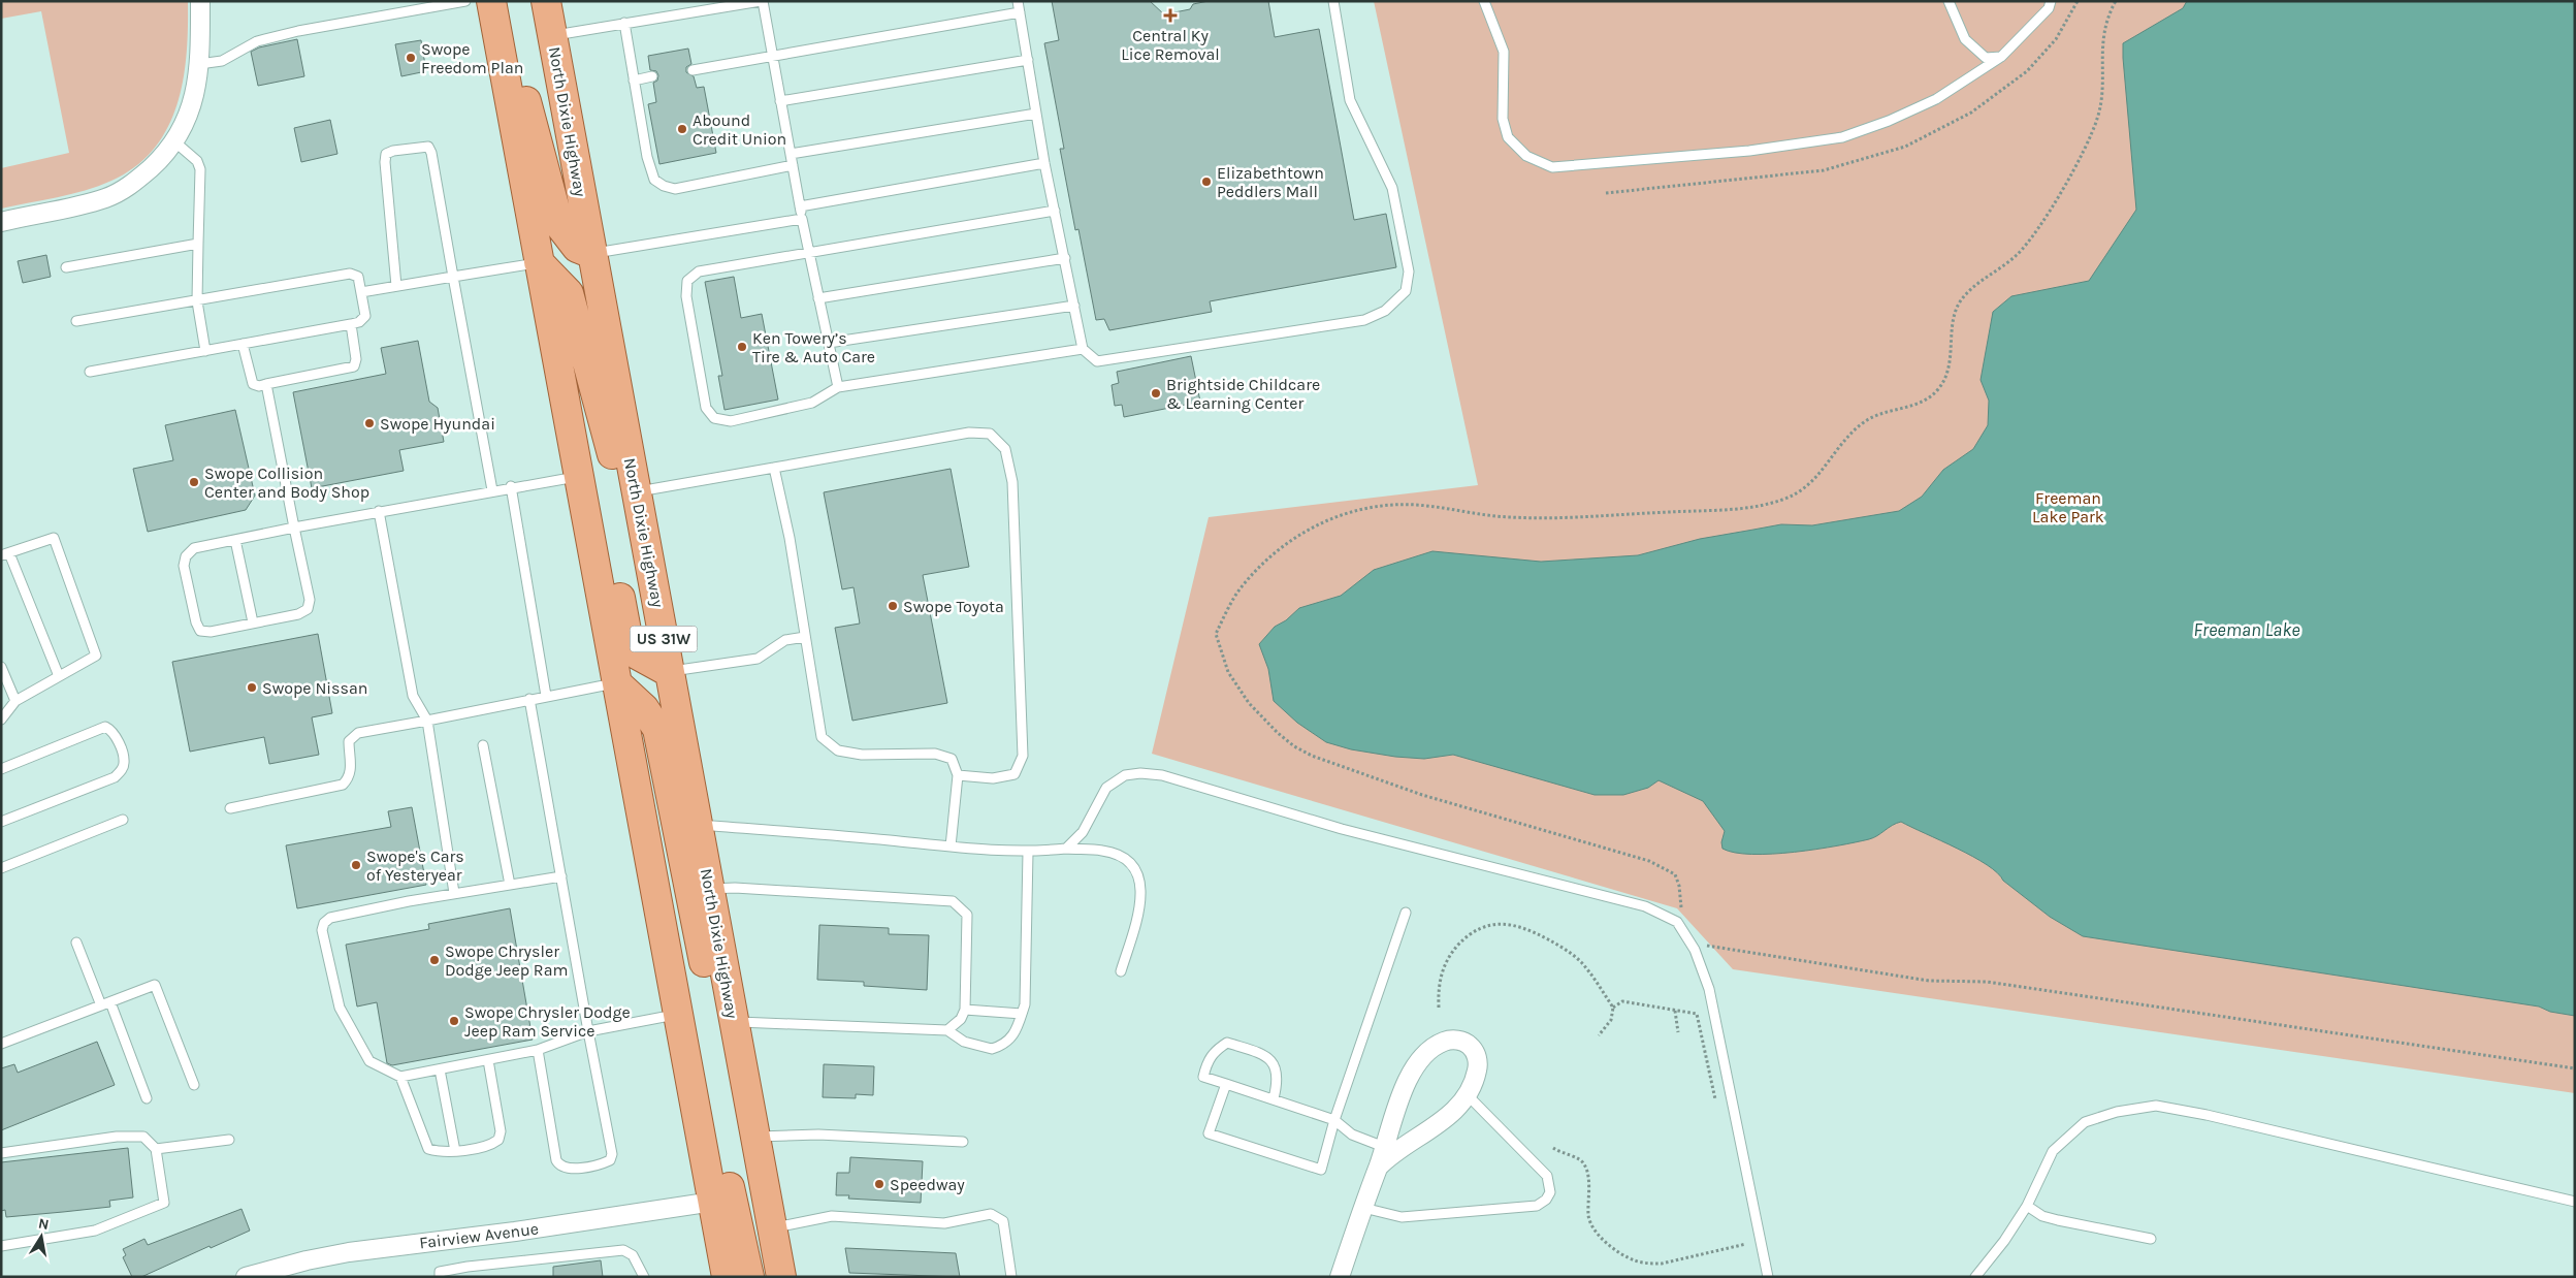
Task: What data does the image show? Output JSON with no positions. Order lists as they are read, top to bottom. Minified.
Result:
{"streets":{"main road":["North Dixie Highway","US 31W"],"street":["Fairview Avenue"]},"crossings":[["US 31W","Fairview Avenue"]],"water":["Freeman Lake"],"parks":["Freeman Lake Park"],"places":{"health":["Central Ky Lice Removal"],"other":["Swope Freedom Plan","Abound Credit Union","Elizabethtown Peddlers Mall","Ken Towery’s Tire & Auto Care","Brightside Childcare & Learning Center","Swope Hyundai","Swope Collision Center and Body Shop","Swope Toyota","Swope Nissan","Swope's Cars of Yesteryear","Swope Chrysler Dodge Jeep Ram","Swope Chrysler Dodge Jeep Ram Service","Speedway"]},"north":"top"}
